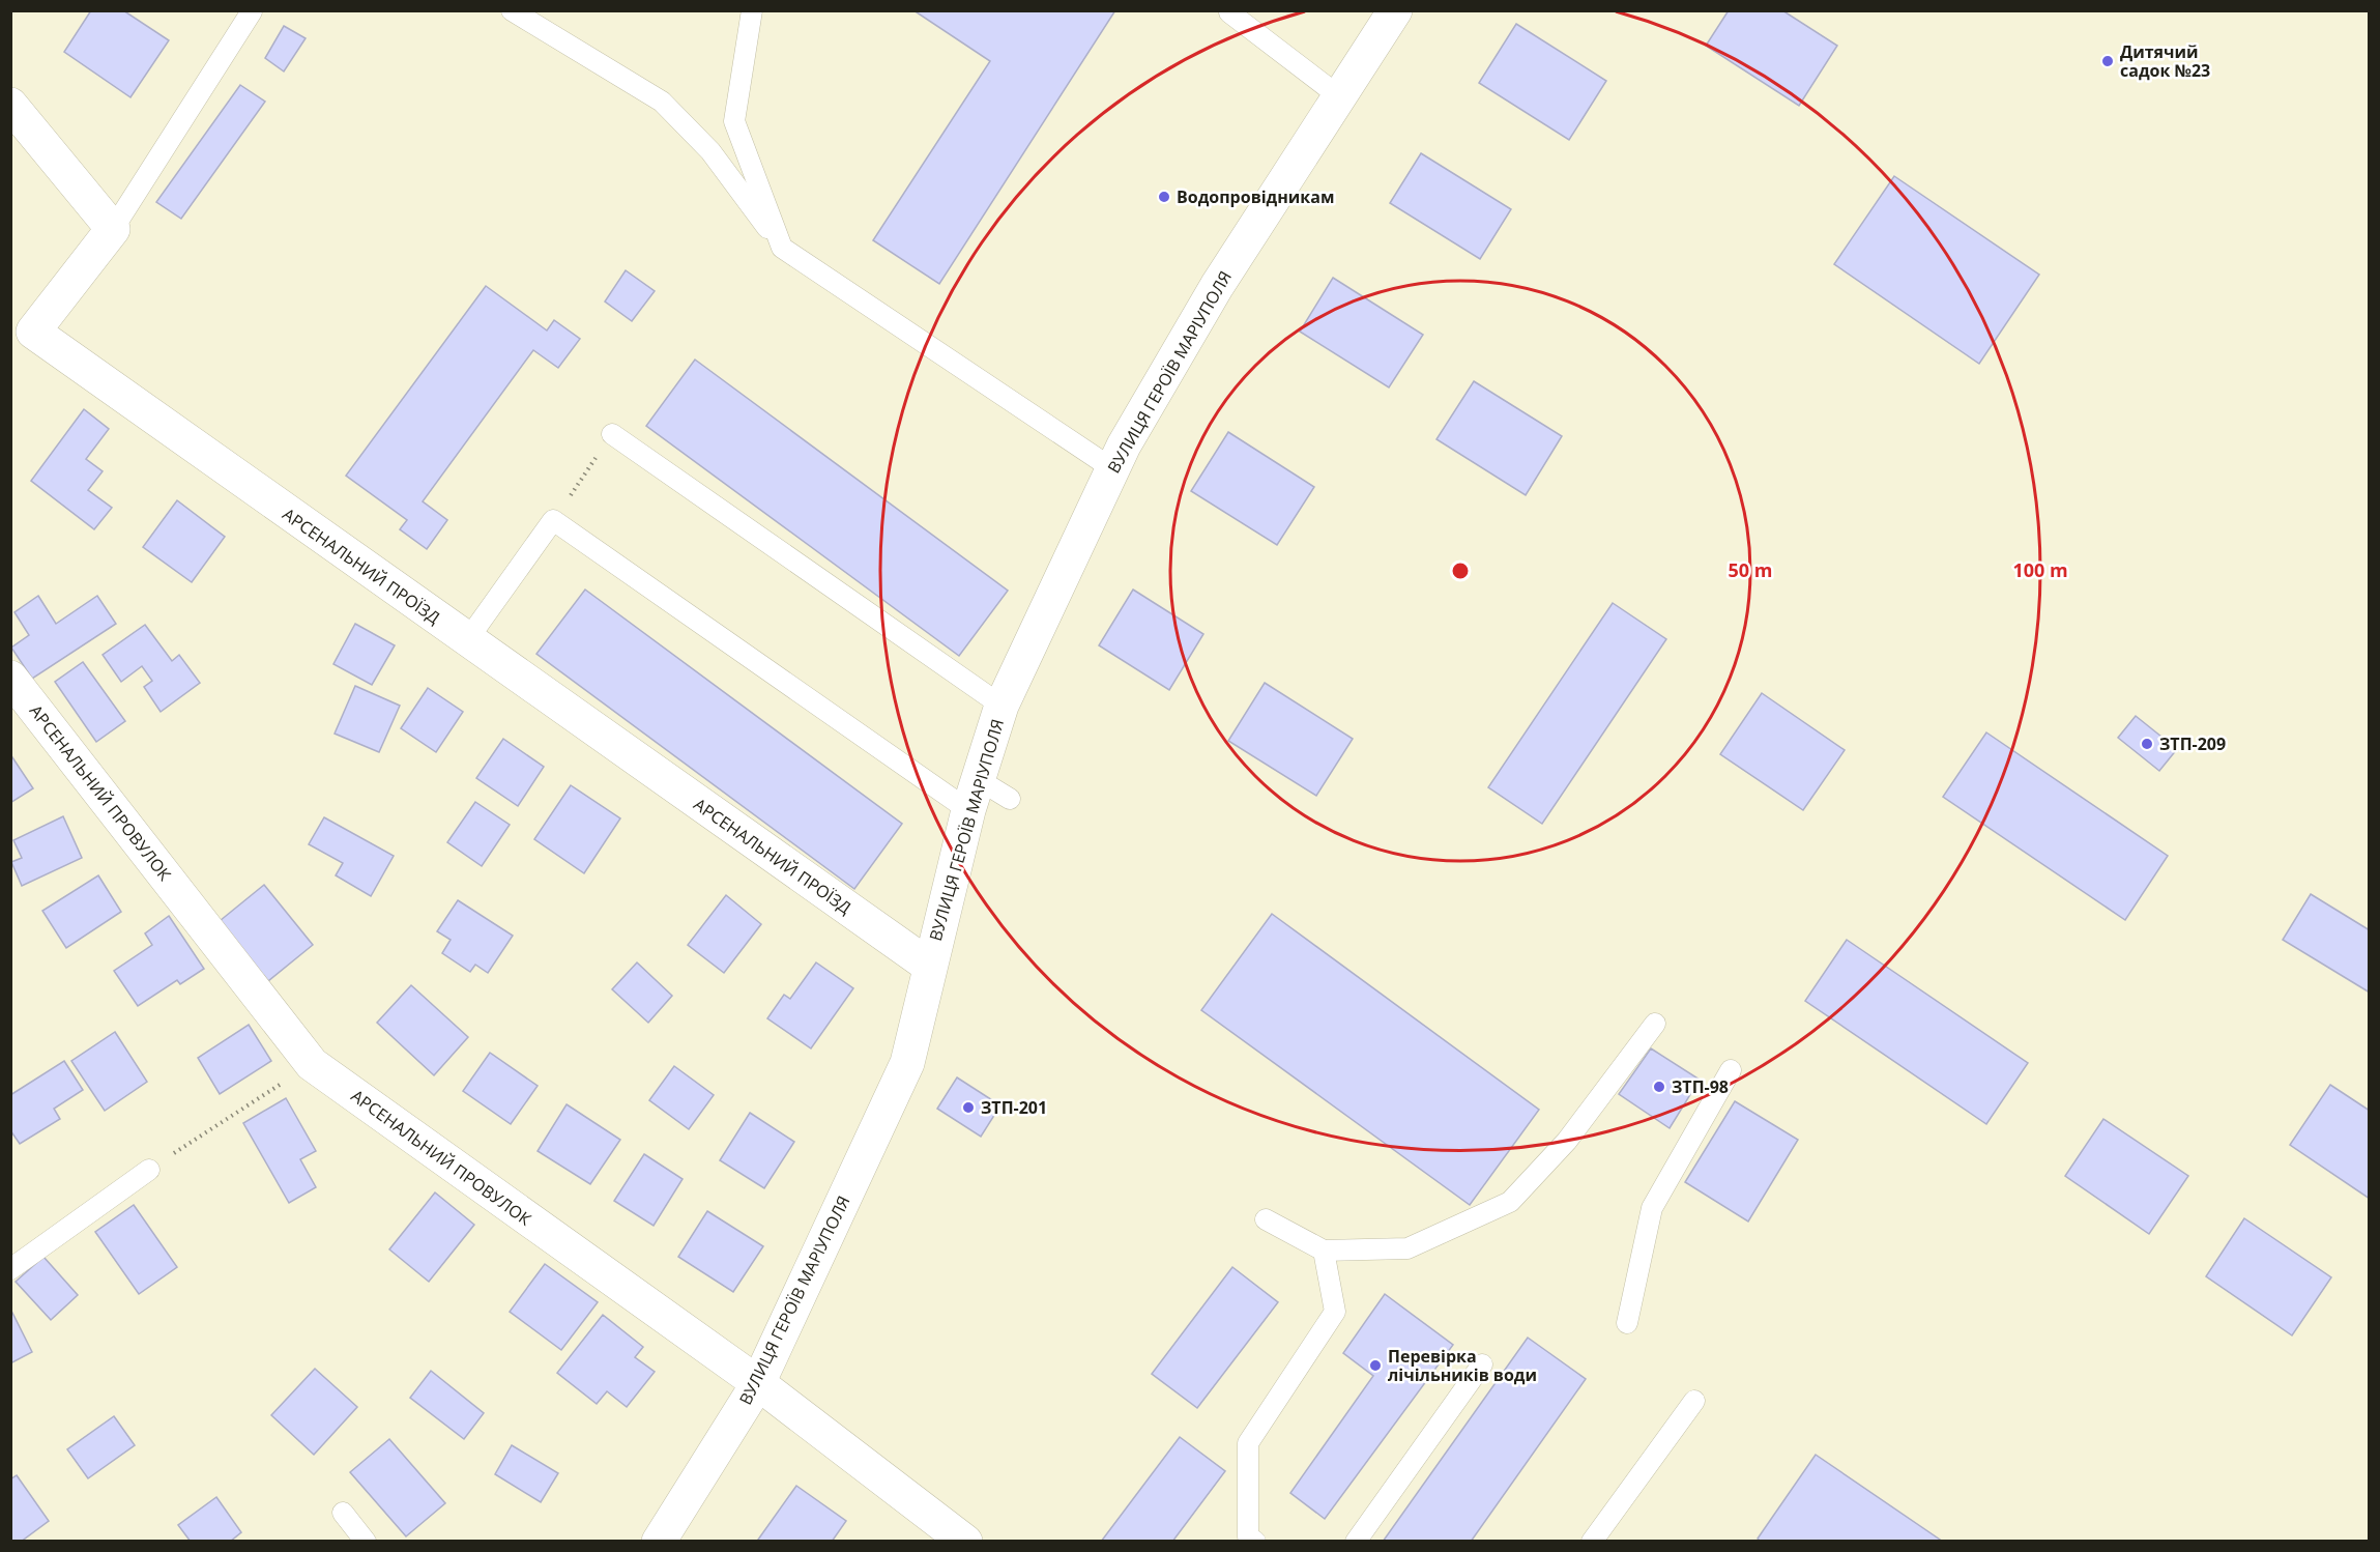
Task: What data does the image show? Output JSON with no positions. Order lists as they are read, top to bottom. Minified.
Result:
{"streets":{"street":["ВУЛИЦЯ ГЕРОЇВ МАРІУПОЛЯ","АРСЕНАЛЬНИЙ ПРОЇЗД","АРСЕНАЛЬНИЙ ПРОВУЛОК"]},"crossings":[["ВУЛИЦЯ ГЕРОЇВ МАРІУПОЛЯ","АРСЕНАЛЬНИЙ ПРОЇЗД"],["ВУЛИЦЯ ГЕРОЇВ МАРІУПОЛЯ","АРСЕНАЛЬНИЙ ПРОВУЛОК"]],"places":["Дитячий садок №23","Водопровідникам","ЗТП-209","ЗТП-98","ЗТП-201","Перевірка лічільників води"],"rings":["50 m","100 m"]}
